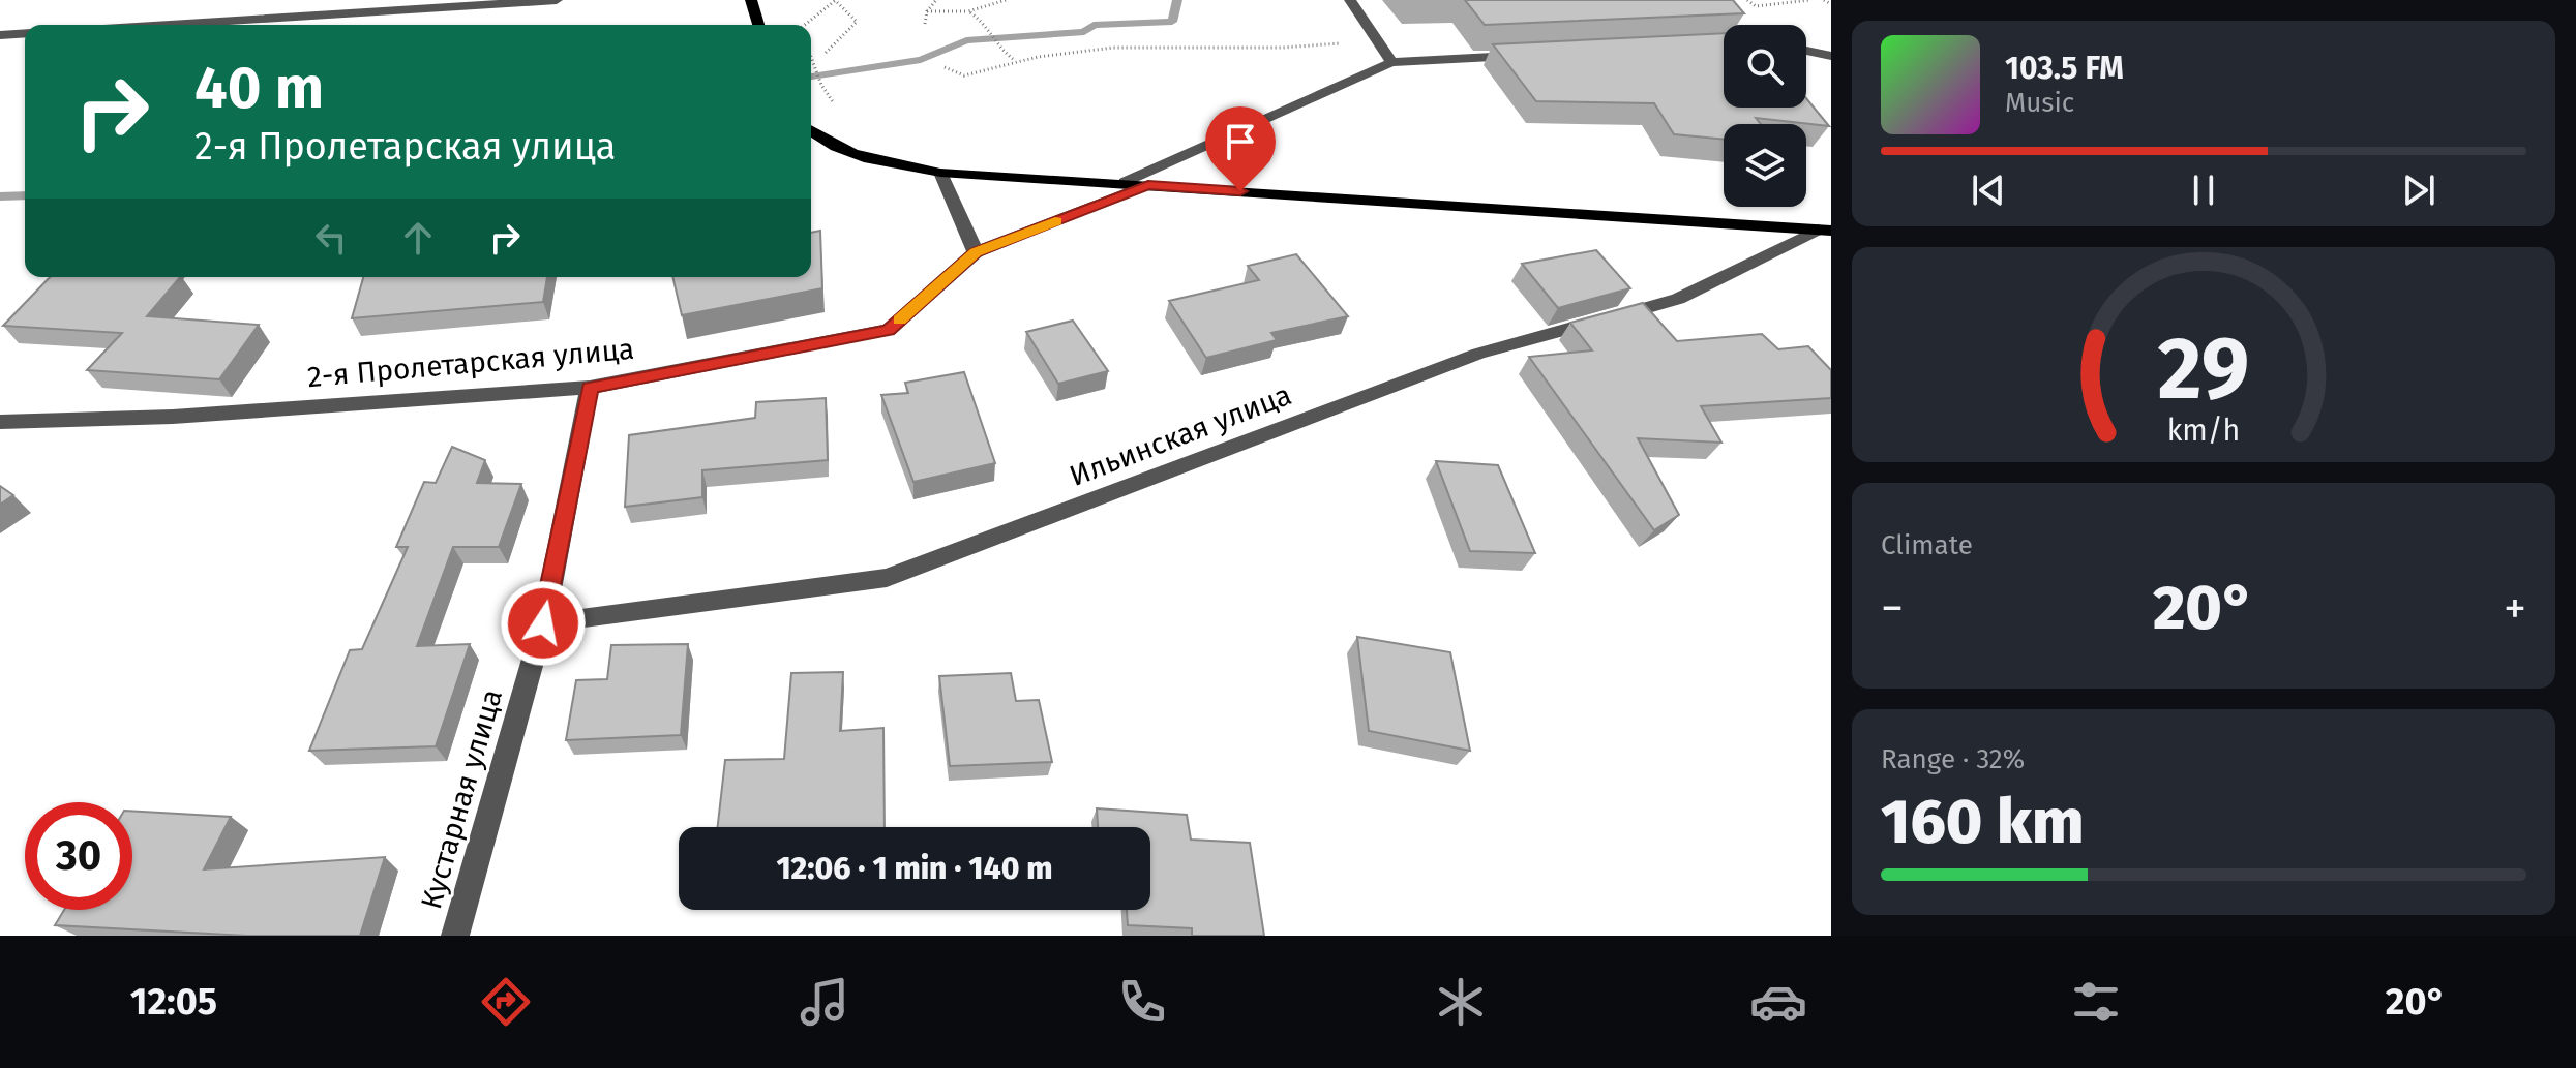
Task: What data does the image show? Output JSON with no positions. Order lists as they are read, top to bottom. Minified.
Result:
{"streets":{"main road":["Ильинская улица"],"street":["2-я Пролетарская улица","Кустарная улица"]},"crossings":[["2-я Пролетарская улица","Ильинская улица"],["2-я Пролетарская улица","Кустарная улица"],["Ильинская улица","Кустарная улица"]],"page":{"turn":["40 m","2-я Пролетарская улица"],"song":["103.5 FM","Music"],"tile":["Climate",["Range · 32%","160 km"]],"heat":["−","20°","+"],"limit":"30","trip":"12:06 · 1 min · 140 m","tabs":["12:05","20°"],"gauge":["29","km/h"]}}
